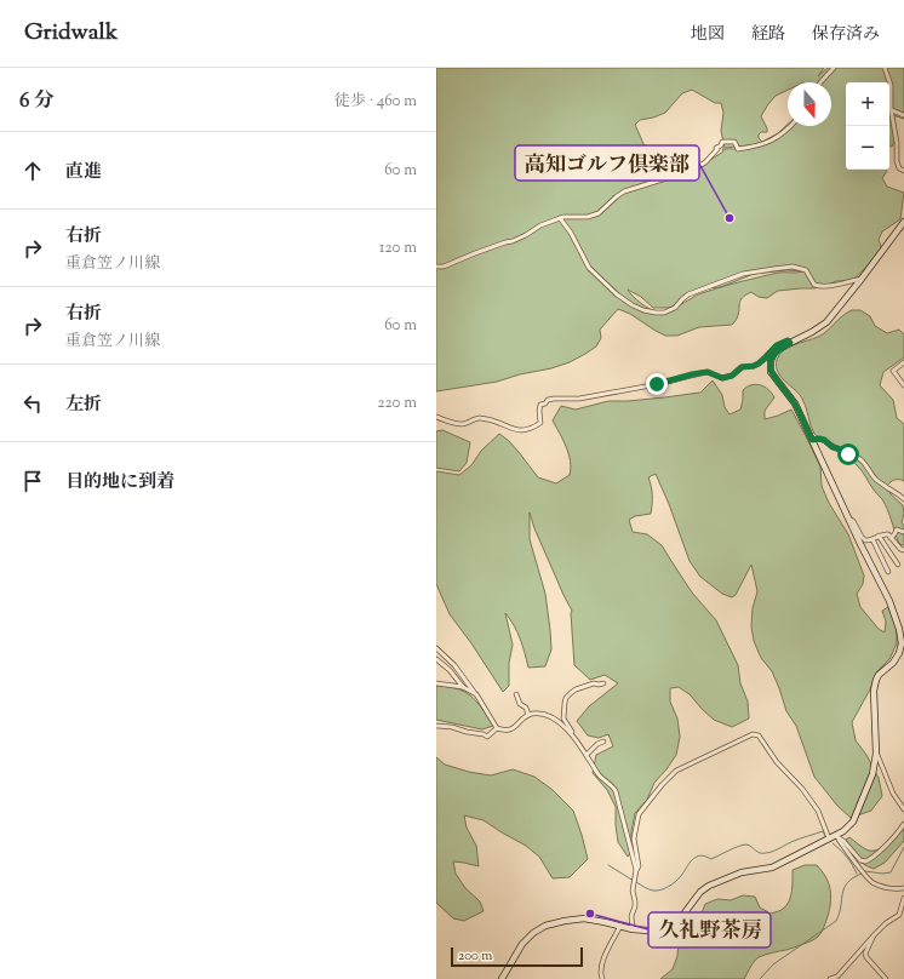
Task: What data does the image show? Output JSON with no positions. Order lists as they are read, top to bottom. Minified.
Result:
{"places":["高知ゴルフ倶楽部","久礼野茶房"],"scale_bar":"200 m","north":"bottom","page":{"header":"Gridwalk","nav":["地図","経路","保存済み"],"heading":["6 分","徒歩 · 460 m"],"map_buttons":["+","−"],"list":[["直進","60 m"],["右折","重倉笠ノ川線","120 m"],["右折","重倉笠ノ川線","60 m"],["左折","220 m"],"目的地に到着"],"scale":"200 m"}}
